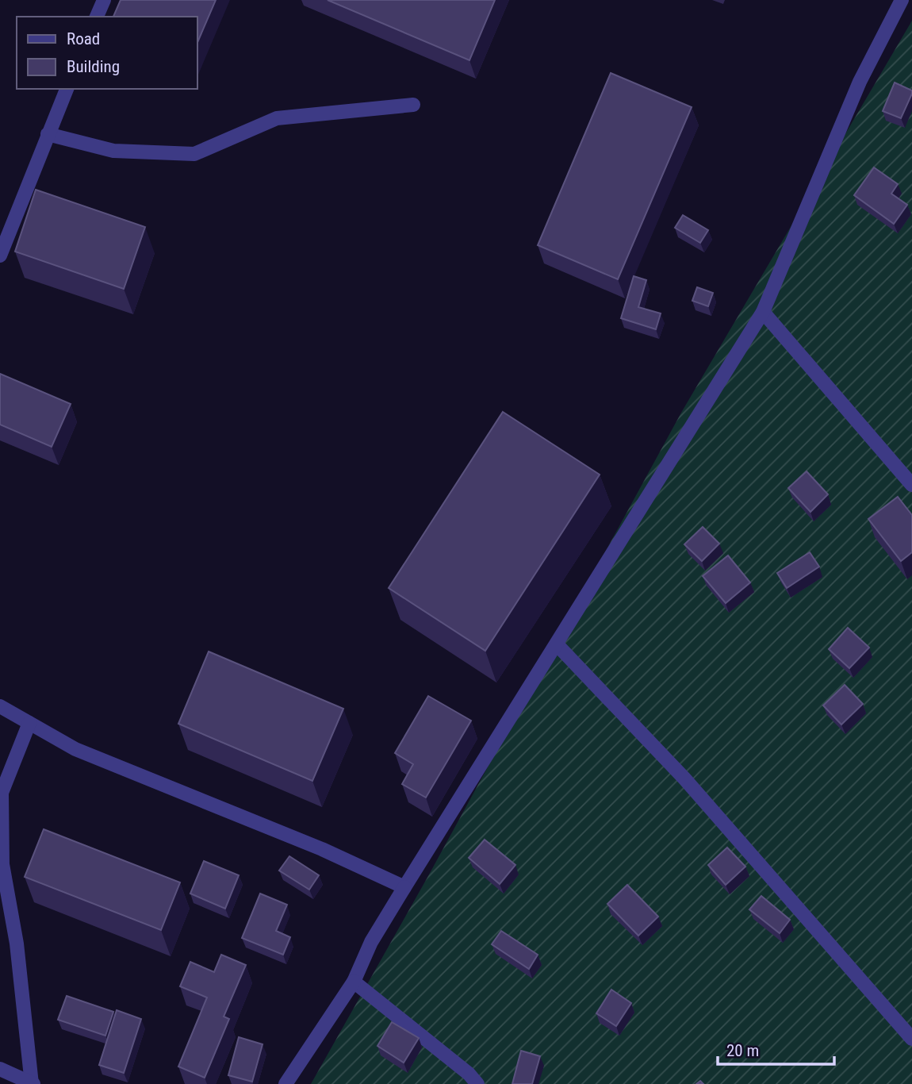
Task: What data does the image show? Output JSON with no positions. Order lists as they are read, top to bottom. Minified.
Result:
{"legend":["Road","Building"],"scale_bar":"20 m"}
